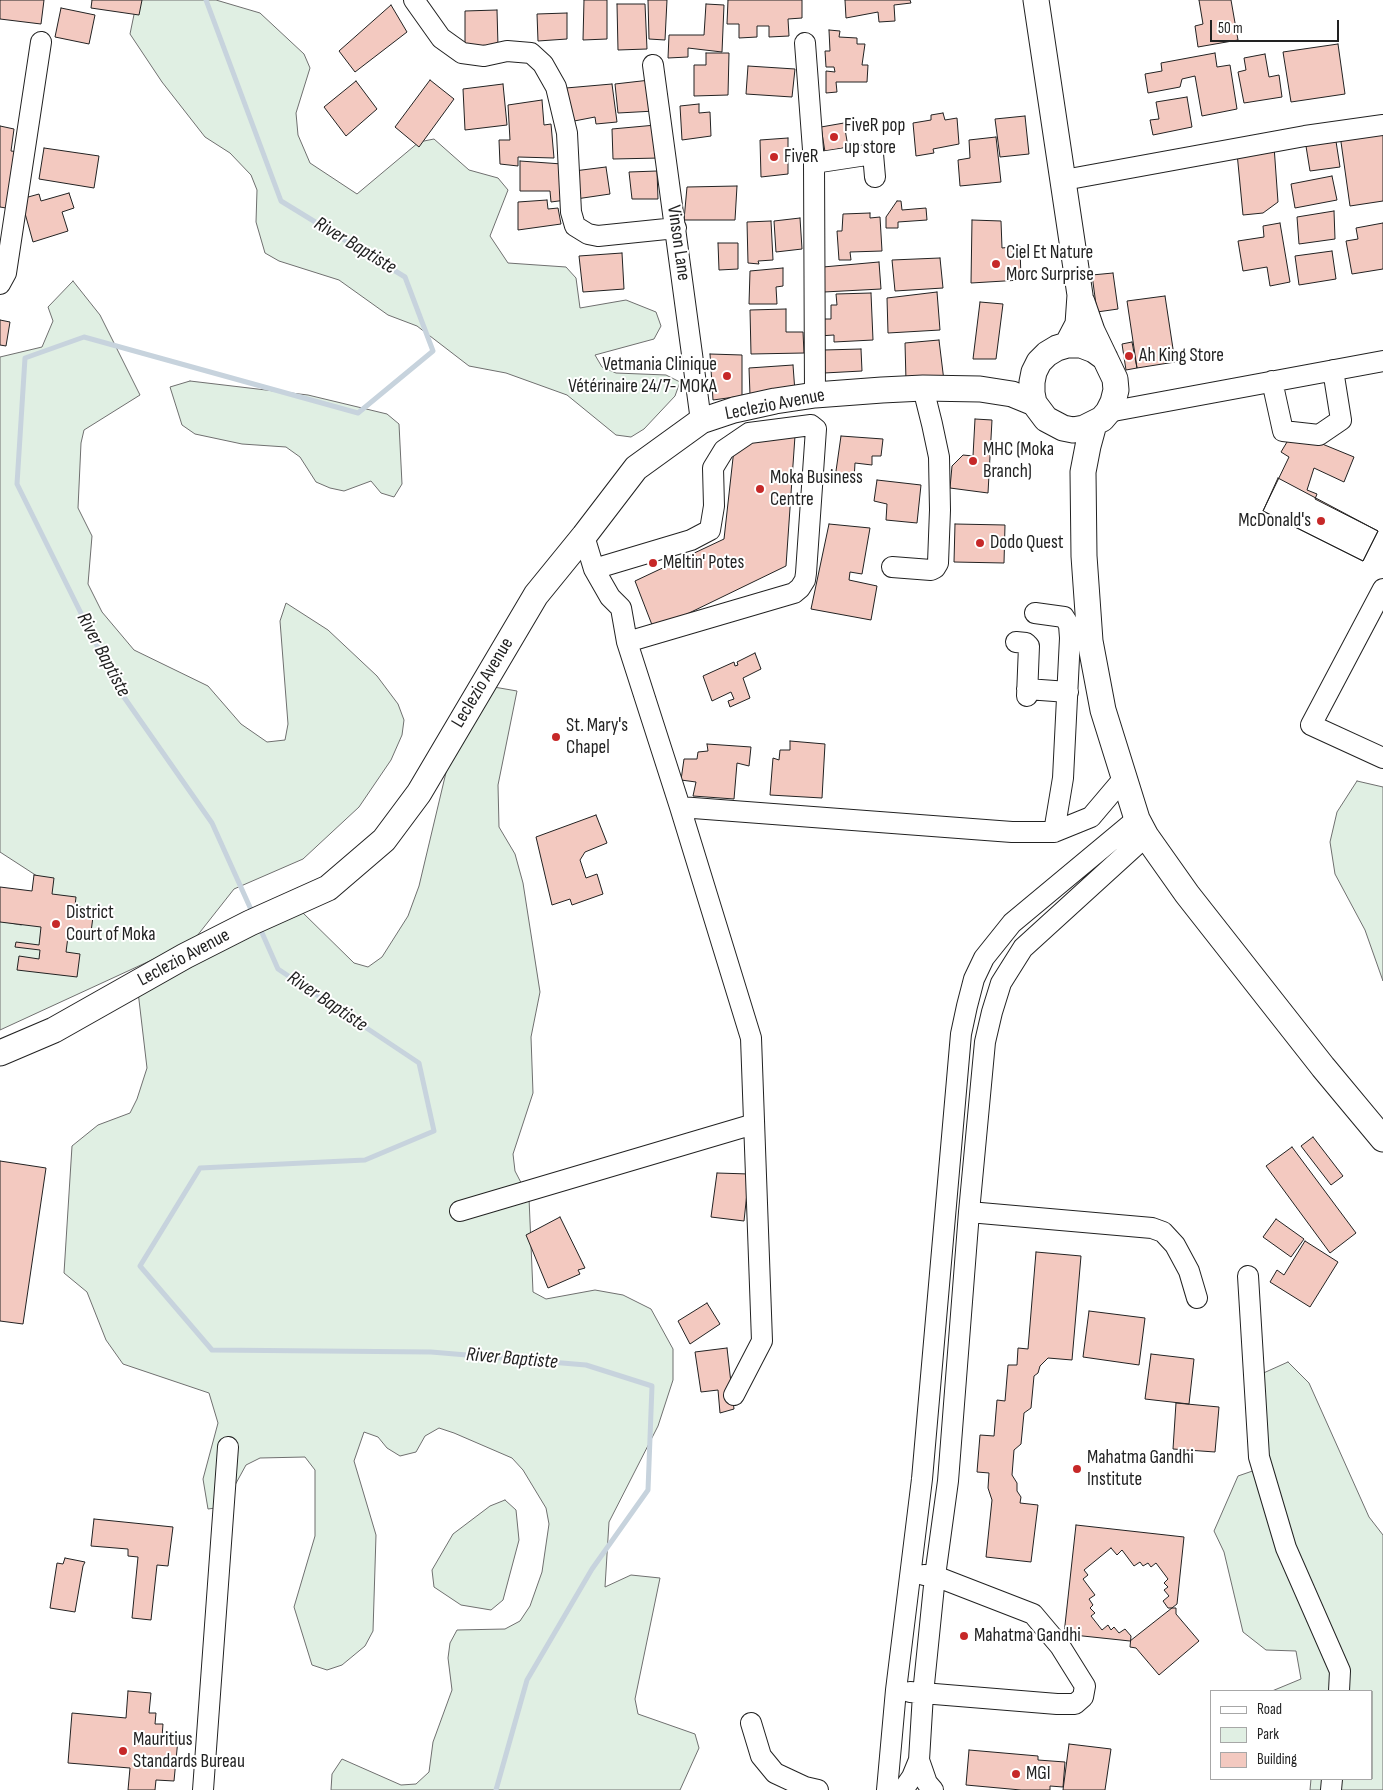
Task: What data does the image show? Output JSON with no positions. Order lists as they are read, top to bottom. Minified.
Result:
{"streets":{"main road":["Leclezio Avenue"],"street":["Vinson Lane"]},"crossings":[["Vinson Lane","Leclezio Avenue"]],"water":["River Baptiste"],"places":["FiveR pop up store","FiveR","Ciel Et Nature Morc Surprise","Ah King Store","Vetmania Clinique Vétérinaire 24/7- MOKA","MHC (Moka Branch)","Moka Business Centre","McDonald's","Dodo Quest","Meltin' Potes","St. Mary's Chapel","District Court of Moka","Mahatma Gandhi Institute","Mahatma Gandhi","Mauritius Standards Bureau","MGI"],"legend":["Road","Park","Building"],"scale_bar":"50 m"}
